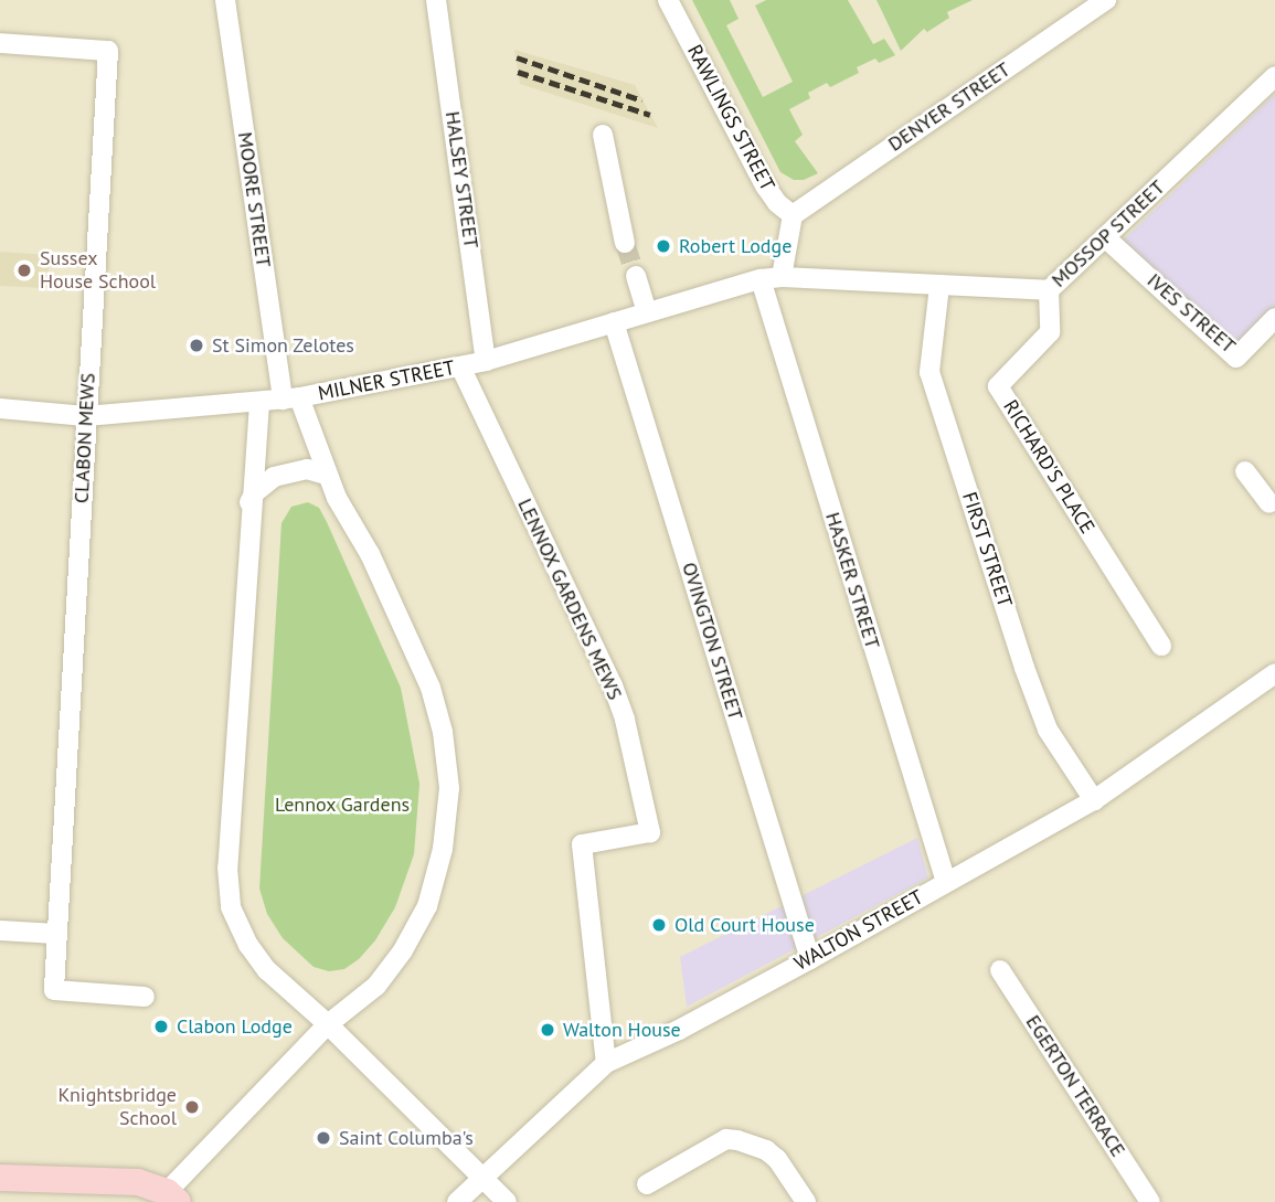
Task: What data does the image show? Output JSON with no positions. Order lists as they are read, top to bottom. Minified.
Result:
{"streets":{"street":["DENYER STREET","RAWLINGS STREET","HALSEY STREET","MOORE STREET","MOSSOP STREET","IVES STREET","MILNER STREET","CLABON MEWS","RICHARD'S PLACE","FIRST STREET","HASKER STREET","LENNOX GARDENS MEWS","OVINGTON STREET","WALTON STREET","EGERTON TERRACE"]},"crossings":[["DENYER STREET","RAWLINGS STREET"],["HALSEY STREET","MILNER STREET"],["MOORE STREET","MILNER STREET"],["MOSSOP STREET","IVES STREET"],["MOSSOP STREET","MILNER STREET"],["MOSSOP STREET","RICHARD'S PLACE"],["MOSSOP STREET","FIRST STREET"],["MOSSOP STREET","HASKER STREET"],["MILNER STREET","CLABON MEWS"],["MILNER STREET","HASKER STREET"],["MILNER STREET","LENNOX GARDENS MEWS"],["MILNER STREET","OVINGTON STREET"],["FIRST STREET","WALTON STREET"],["HASKER STREET","WALTON STREET"],["LENNOX GARDENS MEWS","WALTON STREET"],["OVINGTON STREET","WALTON STREET"]],"parks":["Lennox Gardens"],"places":["Robert Lodge","Sussex House School","St Simon Zelotes","Old Court House","Clabon Lodge","Walton House","Knightsbridge School","Saint Columba's"]}
